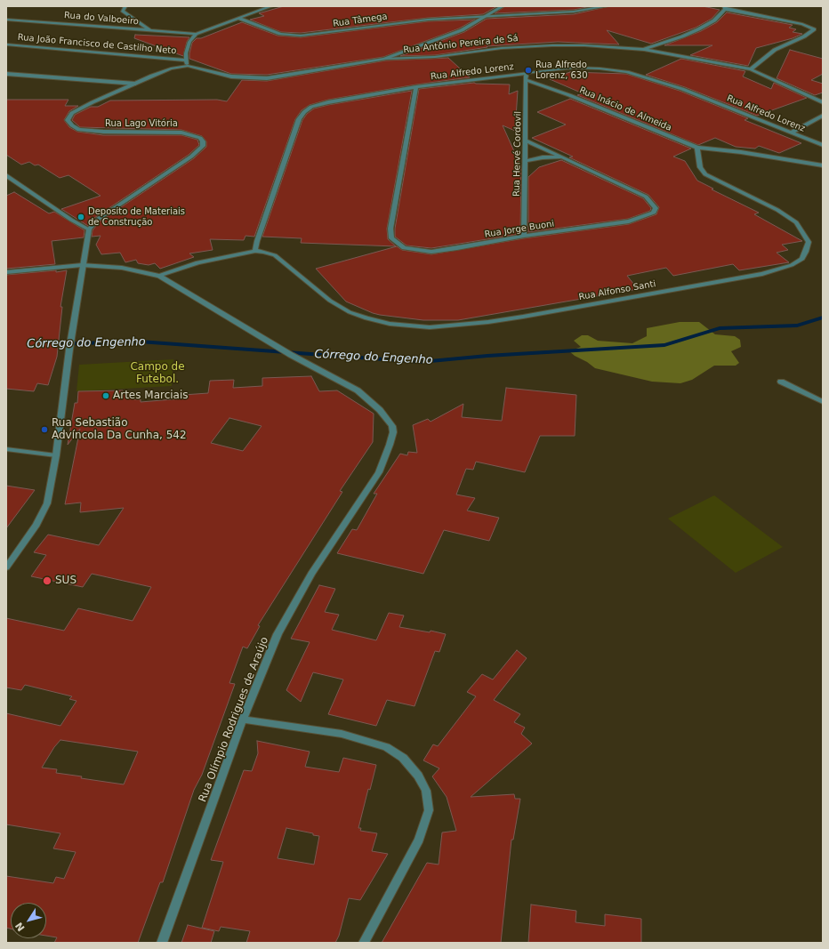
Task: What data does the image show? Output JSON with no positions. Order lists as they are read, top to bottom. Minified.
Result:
{"streets":{"street":["Rua do Valboeiro","Rua Tâmega","Rua João Francisco de Castilho Neto","Rua Antônio Pereira de Sá","Rua Alfredo Lorenz","Rua Inácio de Almeida","Rua Lago Vitória","Rua Hervé Cordovil","Rua Jorge Buoni","Rua Alfonso Santi","Rua Olímpio Rodrigues de Araújo"]},"crossings":[["Rua Antônio Pereira de Sá","Rua Lago Vitória"],["Rua Alfredo Lorenz","Rua Hervé Cordovil"],["Rua Alfredo Lorenz","Rua Jorge Buoni"],["Rua Alfredo Lorenz","Rua Alfonso Santi"],["Rua Inácio de Almeida","Rua Hervé Cordovil"],["Rua Inácio de Almeida","Rua Alfonso Santi"],["Rua Hervé Cordovil","Rua Jorge Buoni"],["Rua Alfonso Santi","Rua Olímpio Rodrigues de Araújo"]],"water":["Córrego do Engenho"],"parks":["Campo de Futebol."],"places":["Rua Alfredo Lorenz, 630","Deposito de Materiais de Construção","Artes Marciais","Rua Sebastião Advíncola Da Cunha, 542","SUS"],"north":"bottom left"}
